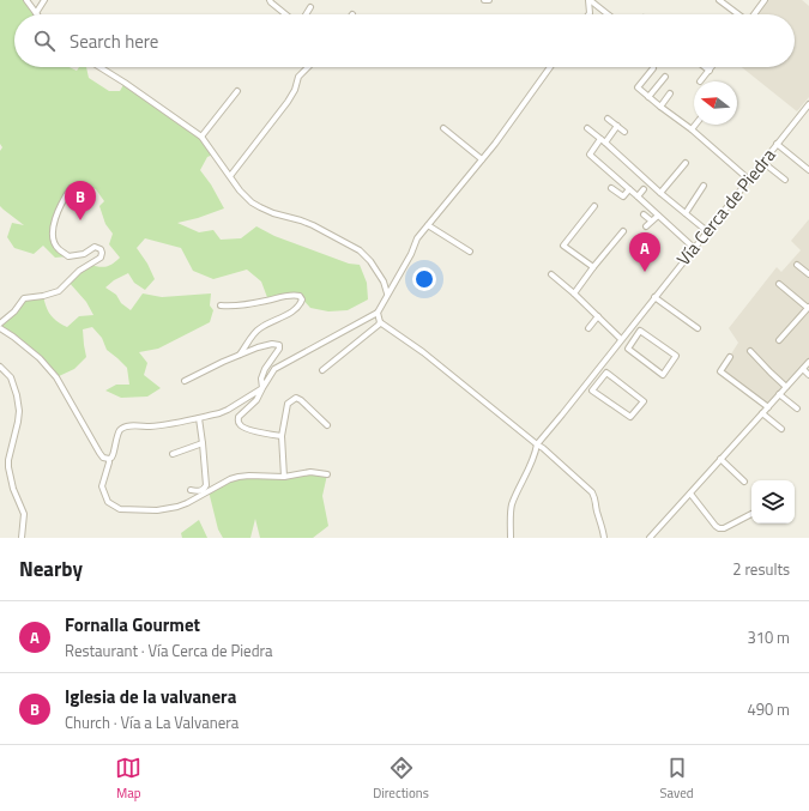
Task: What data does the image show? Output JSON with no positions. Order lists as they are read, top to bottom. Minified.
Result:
{"streets":{"street":["Vía Cerca de Piedra"]},"north":"left","page":{"search":"Search here","pins":["B","A"],"heading":["Nearby","2 results"],"list":[{"mark":"A","name":"Fornalla Gourmet","note":"Restaurant · Vía Cerca de Piedra","value":"310 m"},{"mark":"B","name":"Iglesia de la valvanera","note":"Church · Vía a La Valvanera","value":"490 m"}],"nav":["Map","Directions","Saved"]}}
